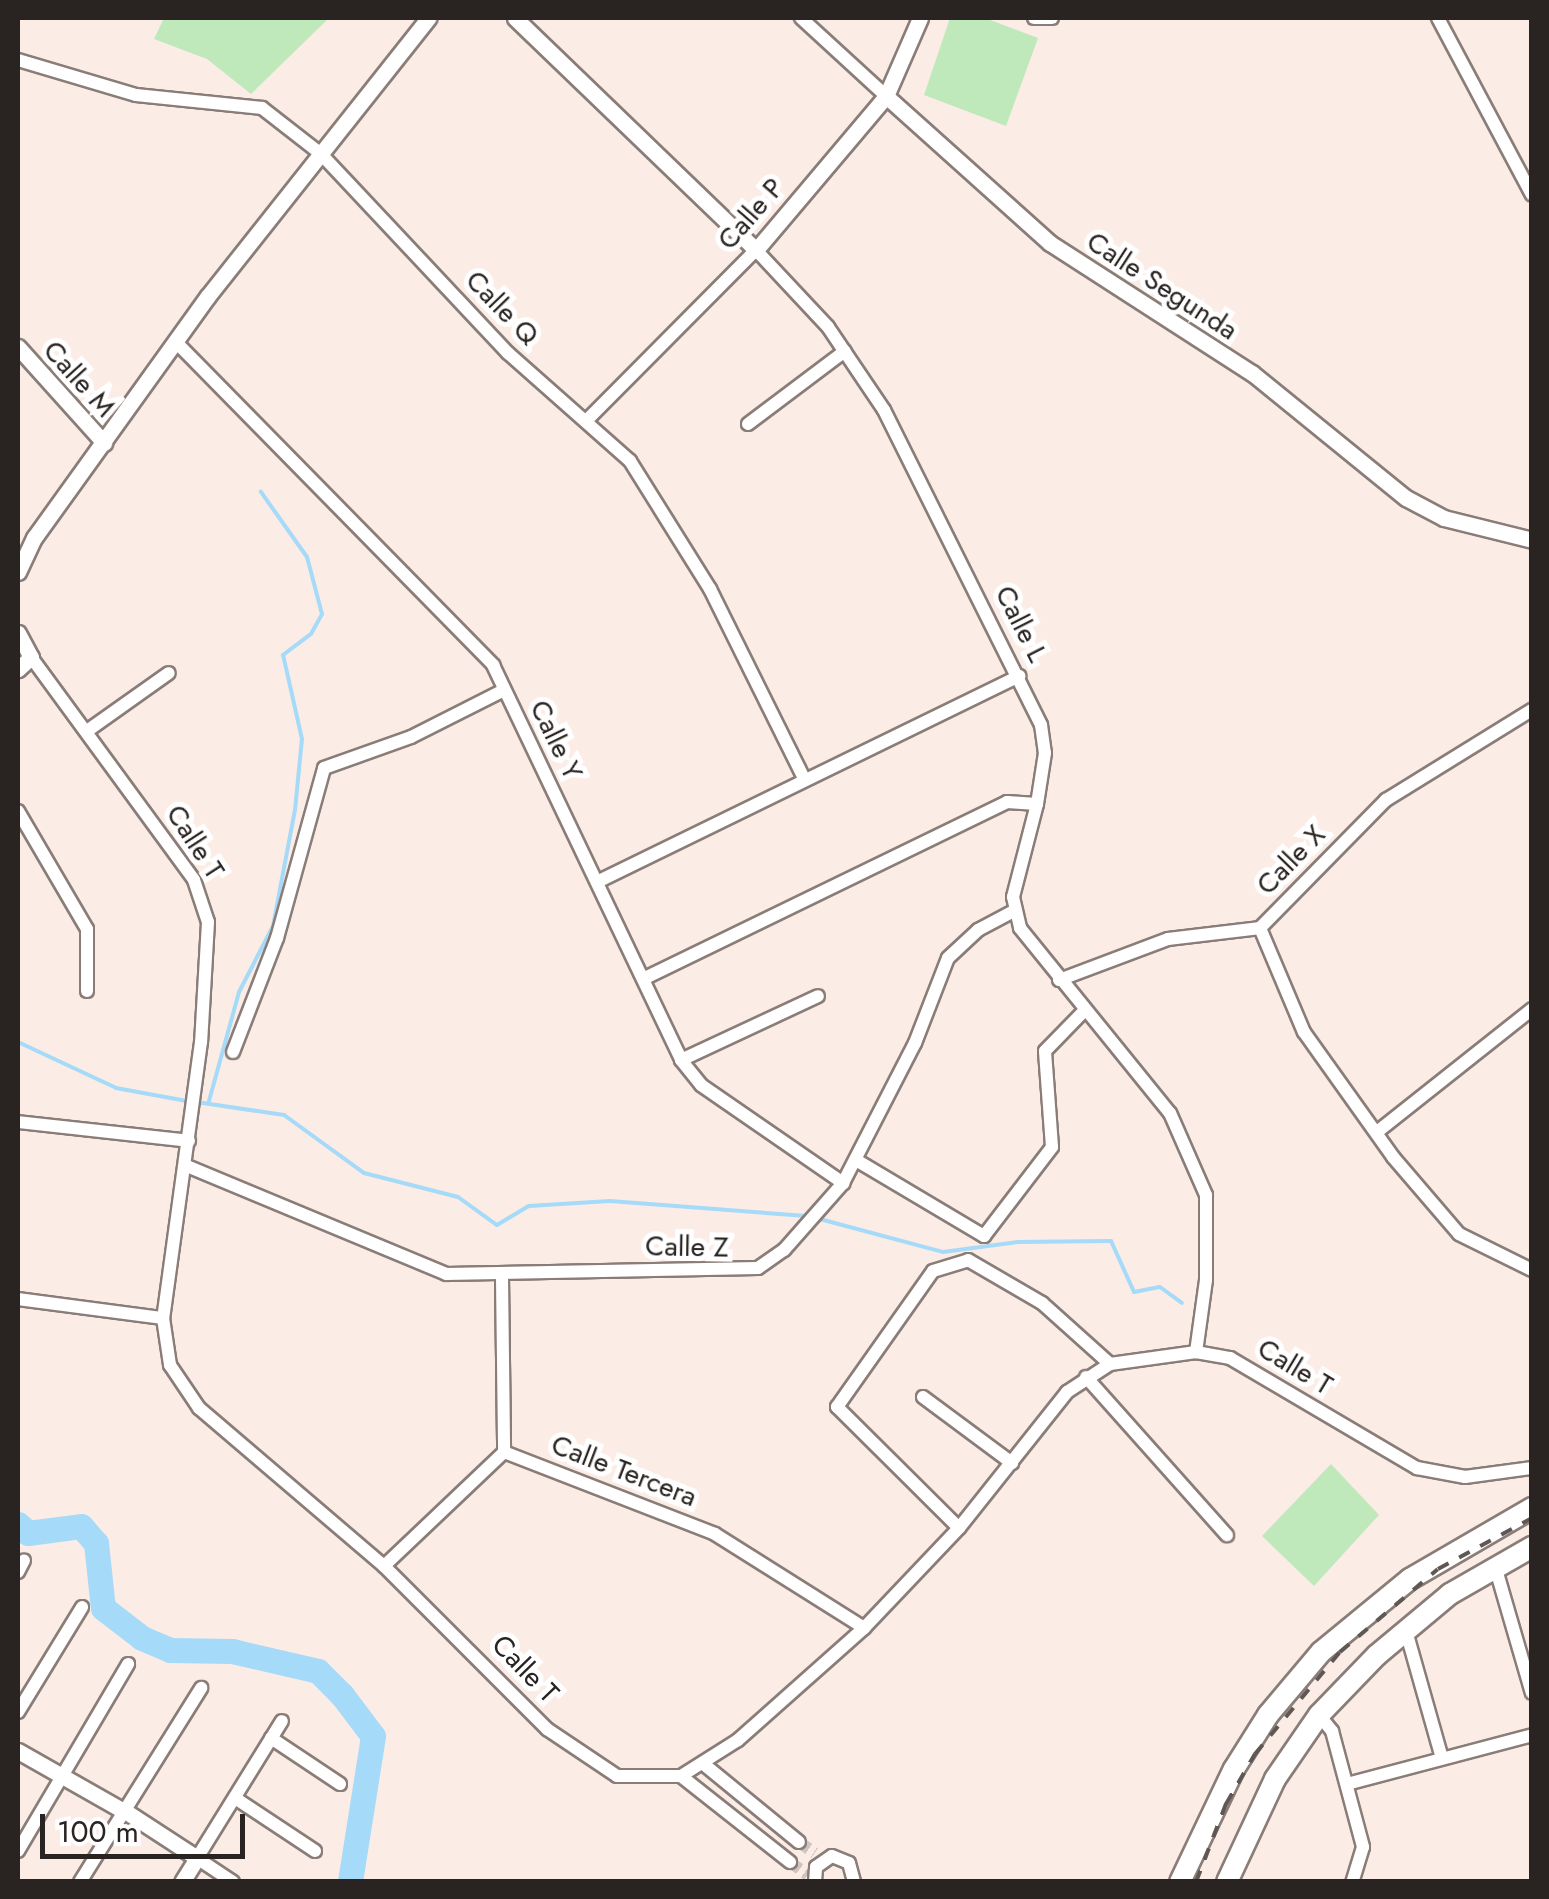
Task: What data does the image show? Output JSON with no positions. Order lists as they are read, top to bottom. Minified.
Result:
{"streets":{"street":["Calle P","Calle Segunda","Calle Q","Calle M","Calle L","Calle Y","Calle T","Calle X","Calle Z","Calle Tercera"]},"crossings":[["Calle P","Calle Segunda"],["Calle P","Calle Q"],["Calle P","Calle L"],["Calle L","Calle Z"],["Calle Y","Calle Z"],["Calle T","Calle Z"],["Calle T","Calle Tercera"]],"scale_bar":"100 m"}
